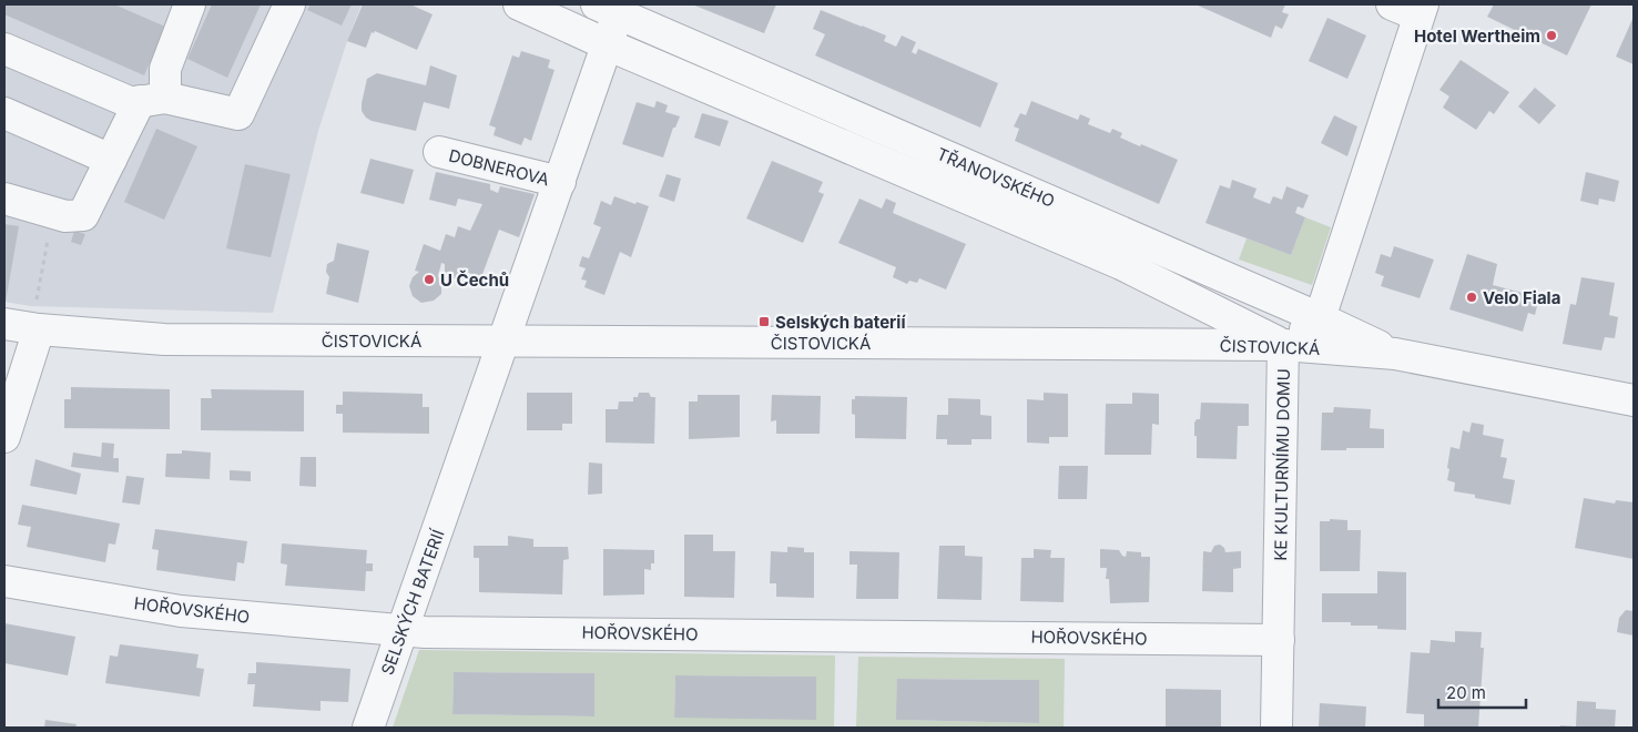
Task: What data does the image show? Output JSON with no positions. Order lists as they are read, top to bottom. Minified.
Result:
{"streets":{"street":["DOBNEROVA","TŘANOVSKÉHO","ČISTOVICKÁ","KE KULTURNÍMU DOMU","SELSKÝCH BATERIÍ","HOŘOVSKÉHO"]},"crossings":[["DOBNEROVA","SELSKÝCH BATERIÍ"],["TŘANOVSKÉHO","ČISTOVICKÁ"],["TŘANOVSKÉHO","KE KULTURNÍMU DOMU"],["TŘANOVSKÉHO","SELSKÝCH BATERIÍ"],["ČISTOVICKÁ","KE KULTURNÍMU DOMU"],["ČISTOVICKÁ","SELSKÝCH BATERIÍ"],["KE KULTURNÍMU DOMU","HOŘOVSKÉHO"],["SELSKÝCH BATERIÍ","HOŘOVSKÉHO"]],"places":{"other":["Hotel Wertheim","U Čechů","Velo Fiala"],"transit":["Selských baterií"]},"scale_bar":"20 m"}
